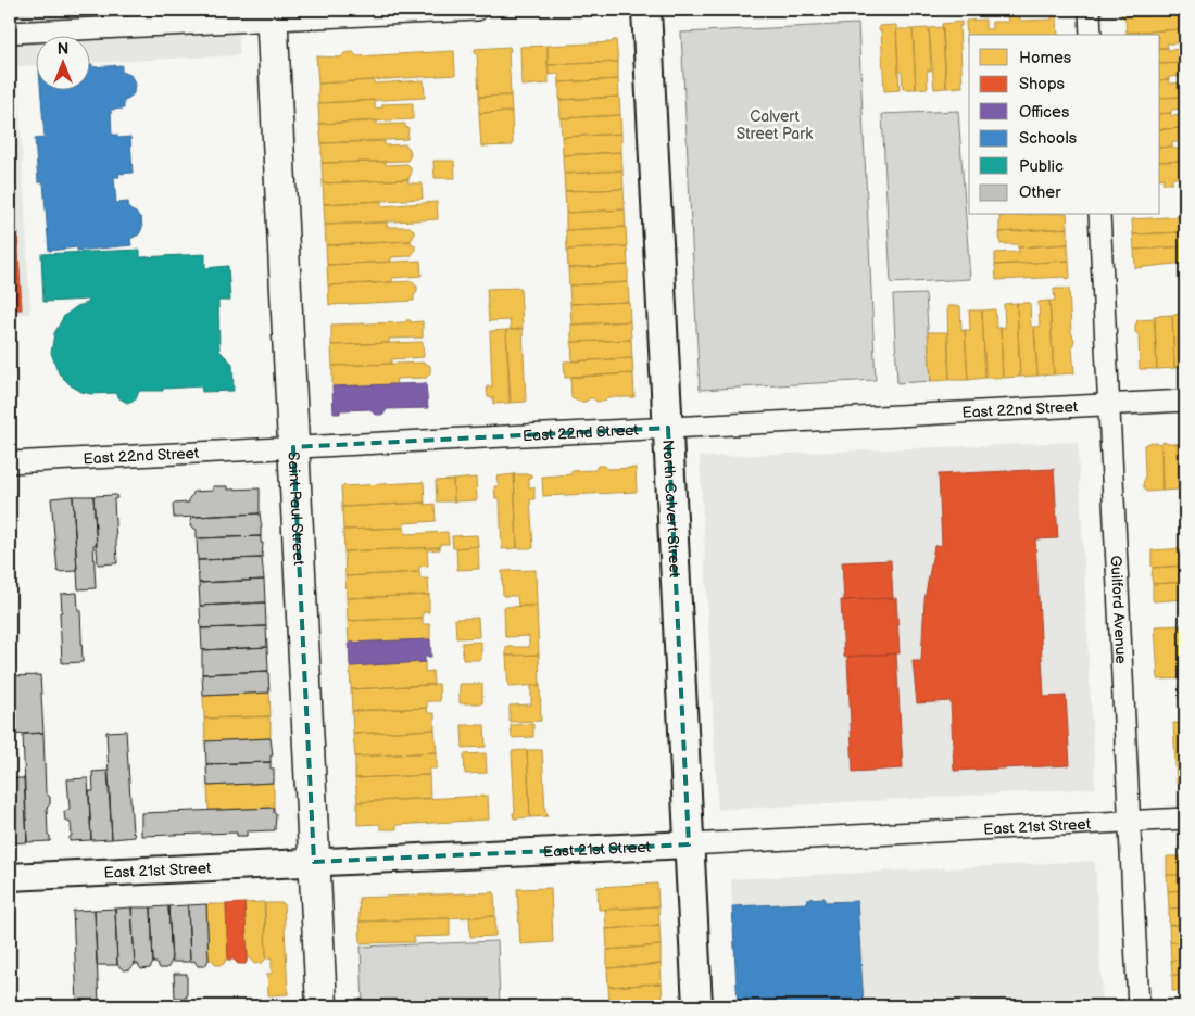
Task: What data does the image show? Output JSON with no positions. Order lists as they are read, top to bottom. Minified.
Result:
{"streets":{"main road":["Saint Paul Street","North Calvert Street"],"street":["East 22nd Street","Guilford Avenue","East 21st Street"]},"crossings":[["East 22nd Street","Saint Paul Street"],["East 22nd Street","North Calvert Street"],["East 22nd Street","Guilford Avenue"],["Saint Paul Street","East 21st Street"],["North Calvert Street","East 21st Street"],["Guilford Avenue","East 21st Street"]],"parks":["Calvert Street Park"],"legend":["Homes","Shops","Offices","Schools","Public","Other"],"north":"top"}
